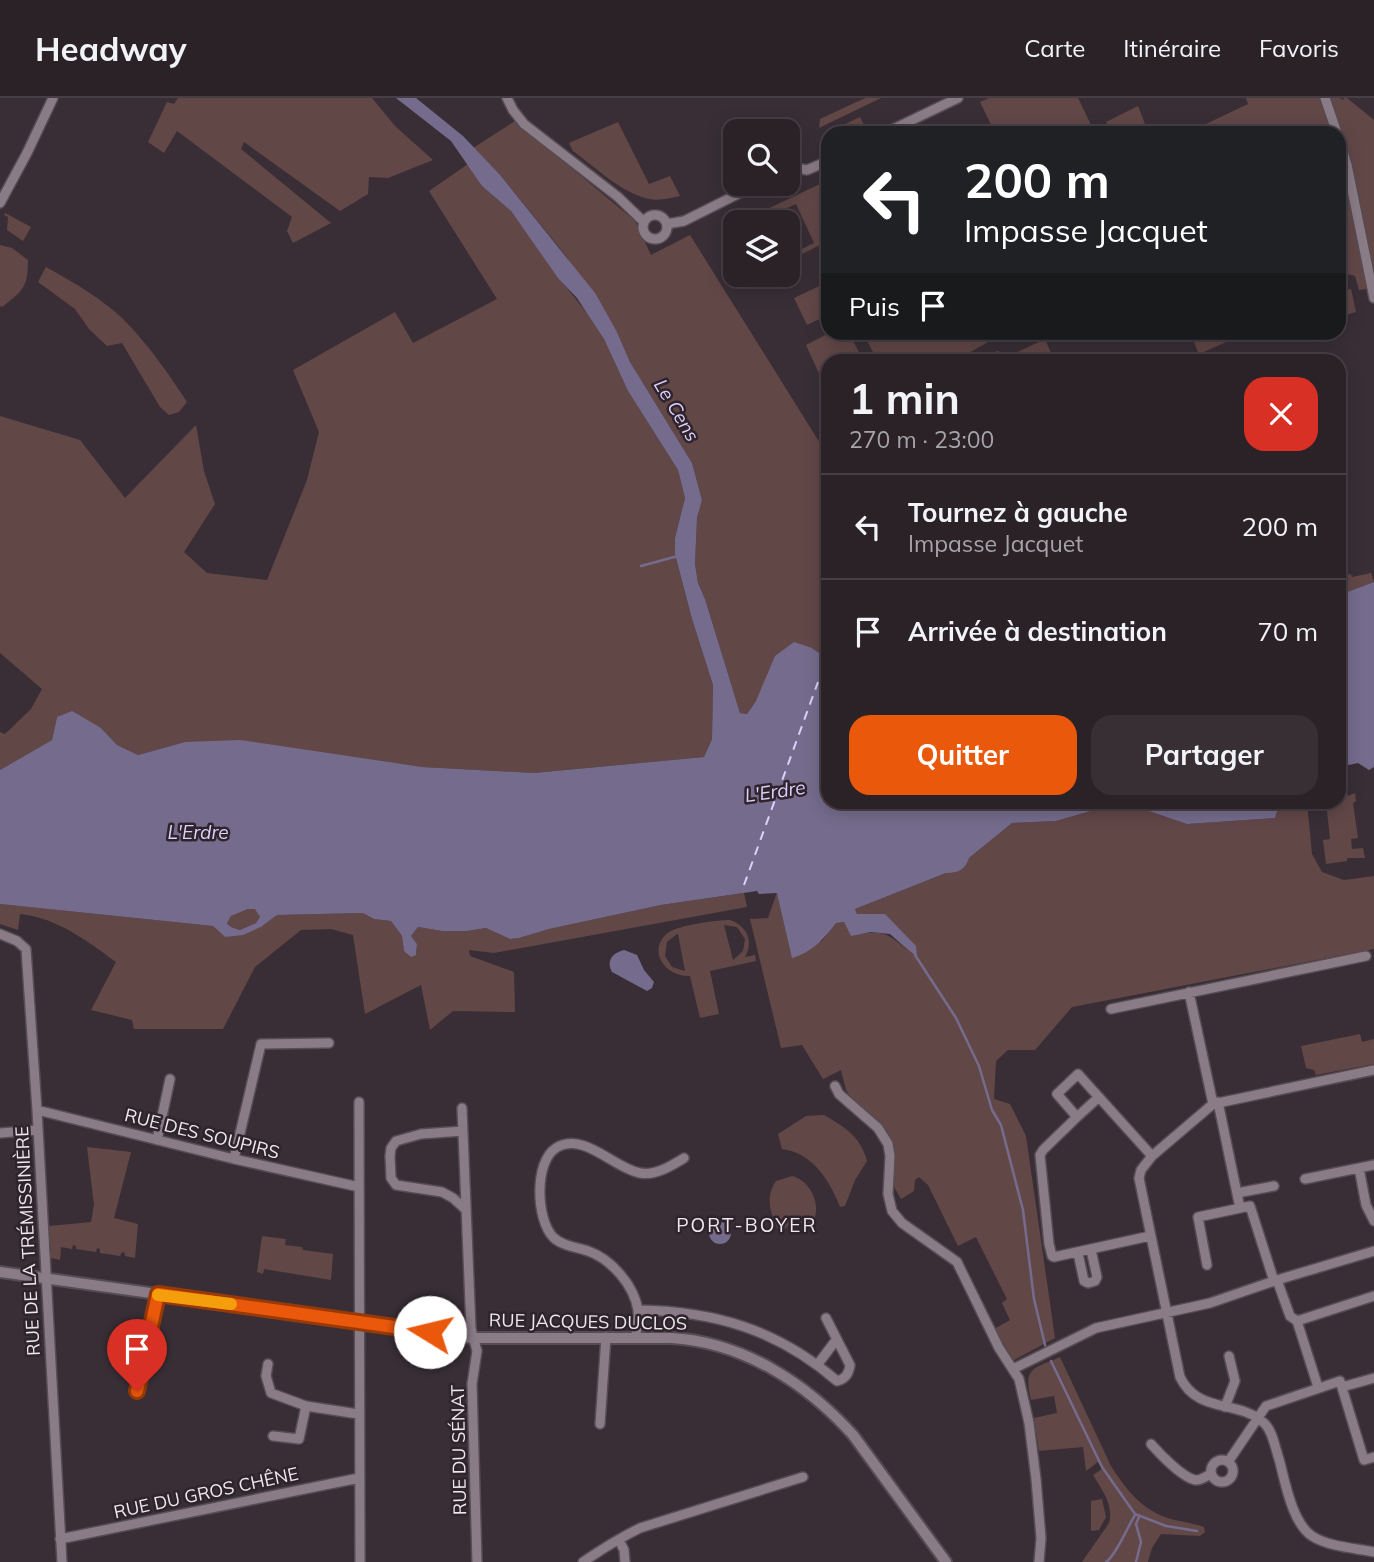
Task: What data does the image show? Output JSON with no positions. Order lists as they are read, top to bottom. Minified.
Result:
{"streets":{"street":["RUE DES SOUPIRS","RUE DE LA TRÉMISSINIÈRE","RUE JACQUES DUCLOS","RUE DU SÉNAT","RUE DU GROS CHÊNE"]},"crossings":[["RUE DES SOUPIRS","RUE DE LA TRÉMISSINIÈRE"],["RUE DE LA TRÉMISSINIÈRE","RUE JACQUES DUCLOS"],["RUE DE LA TRÉMISSINIÈRE","RUE DU GROS CHÊNE"],["RUE JACQUES DUCLOS","RUE DU SÉNAT"]],"districts":["PORT-BOYER"],"water":["Le Cens","L'Erdre"],"page":{"header":"Headway","nav":["Carte","Itinéraire","Favoris"],"turn":["200 m","Impasse Jacquet"],"then":"Puis","heading":["1 min","270 m · 23:00"],"list":[{"name":"Tournez à gauche","note":"Impasse Jacquet","value":"200 m"},{"name":"Arrivée à destination","value":"70 m"}],"buttons":["Quitter","Partager"]}}
